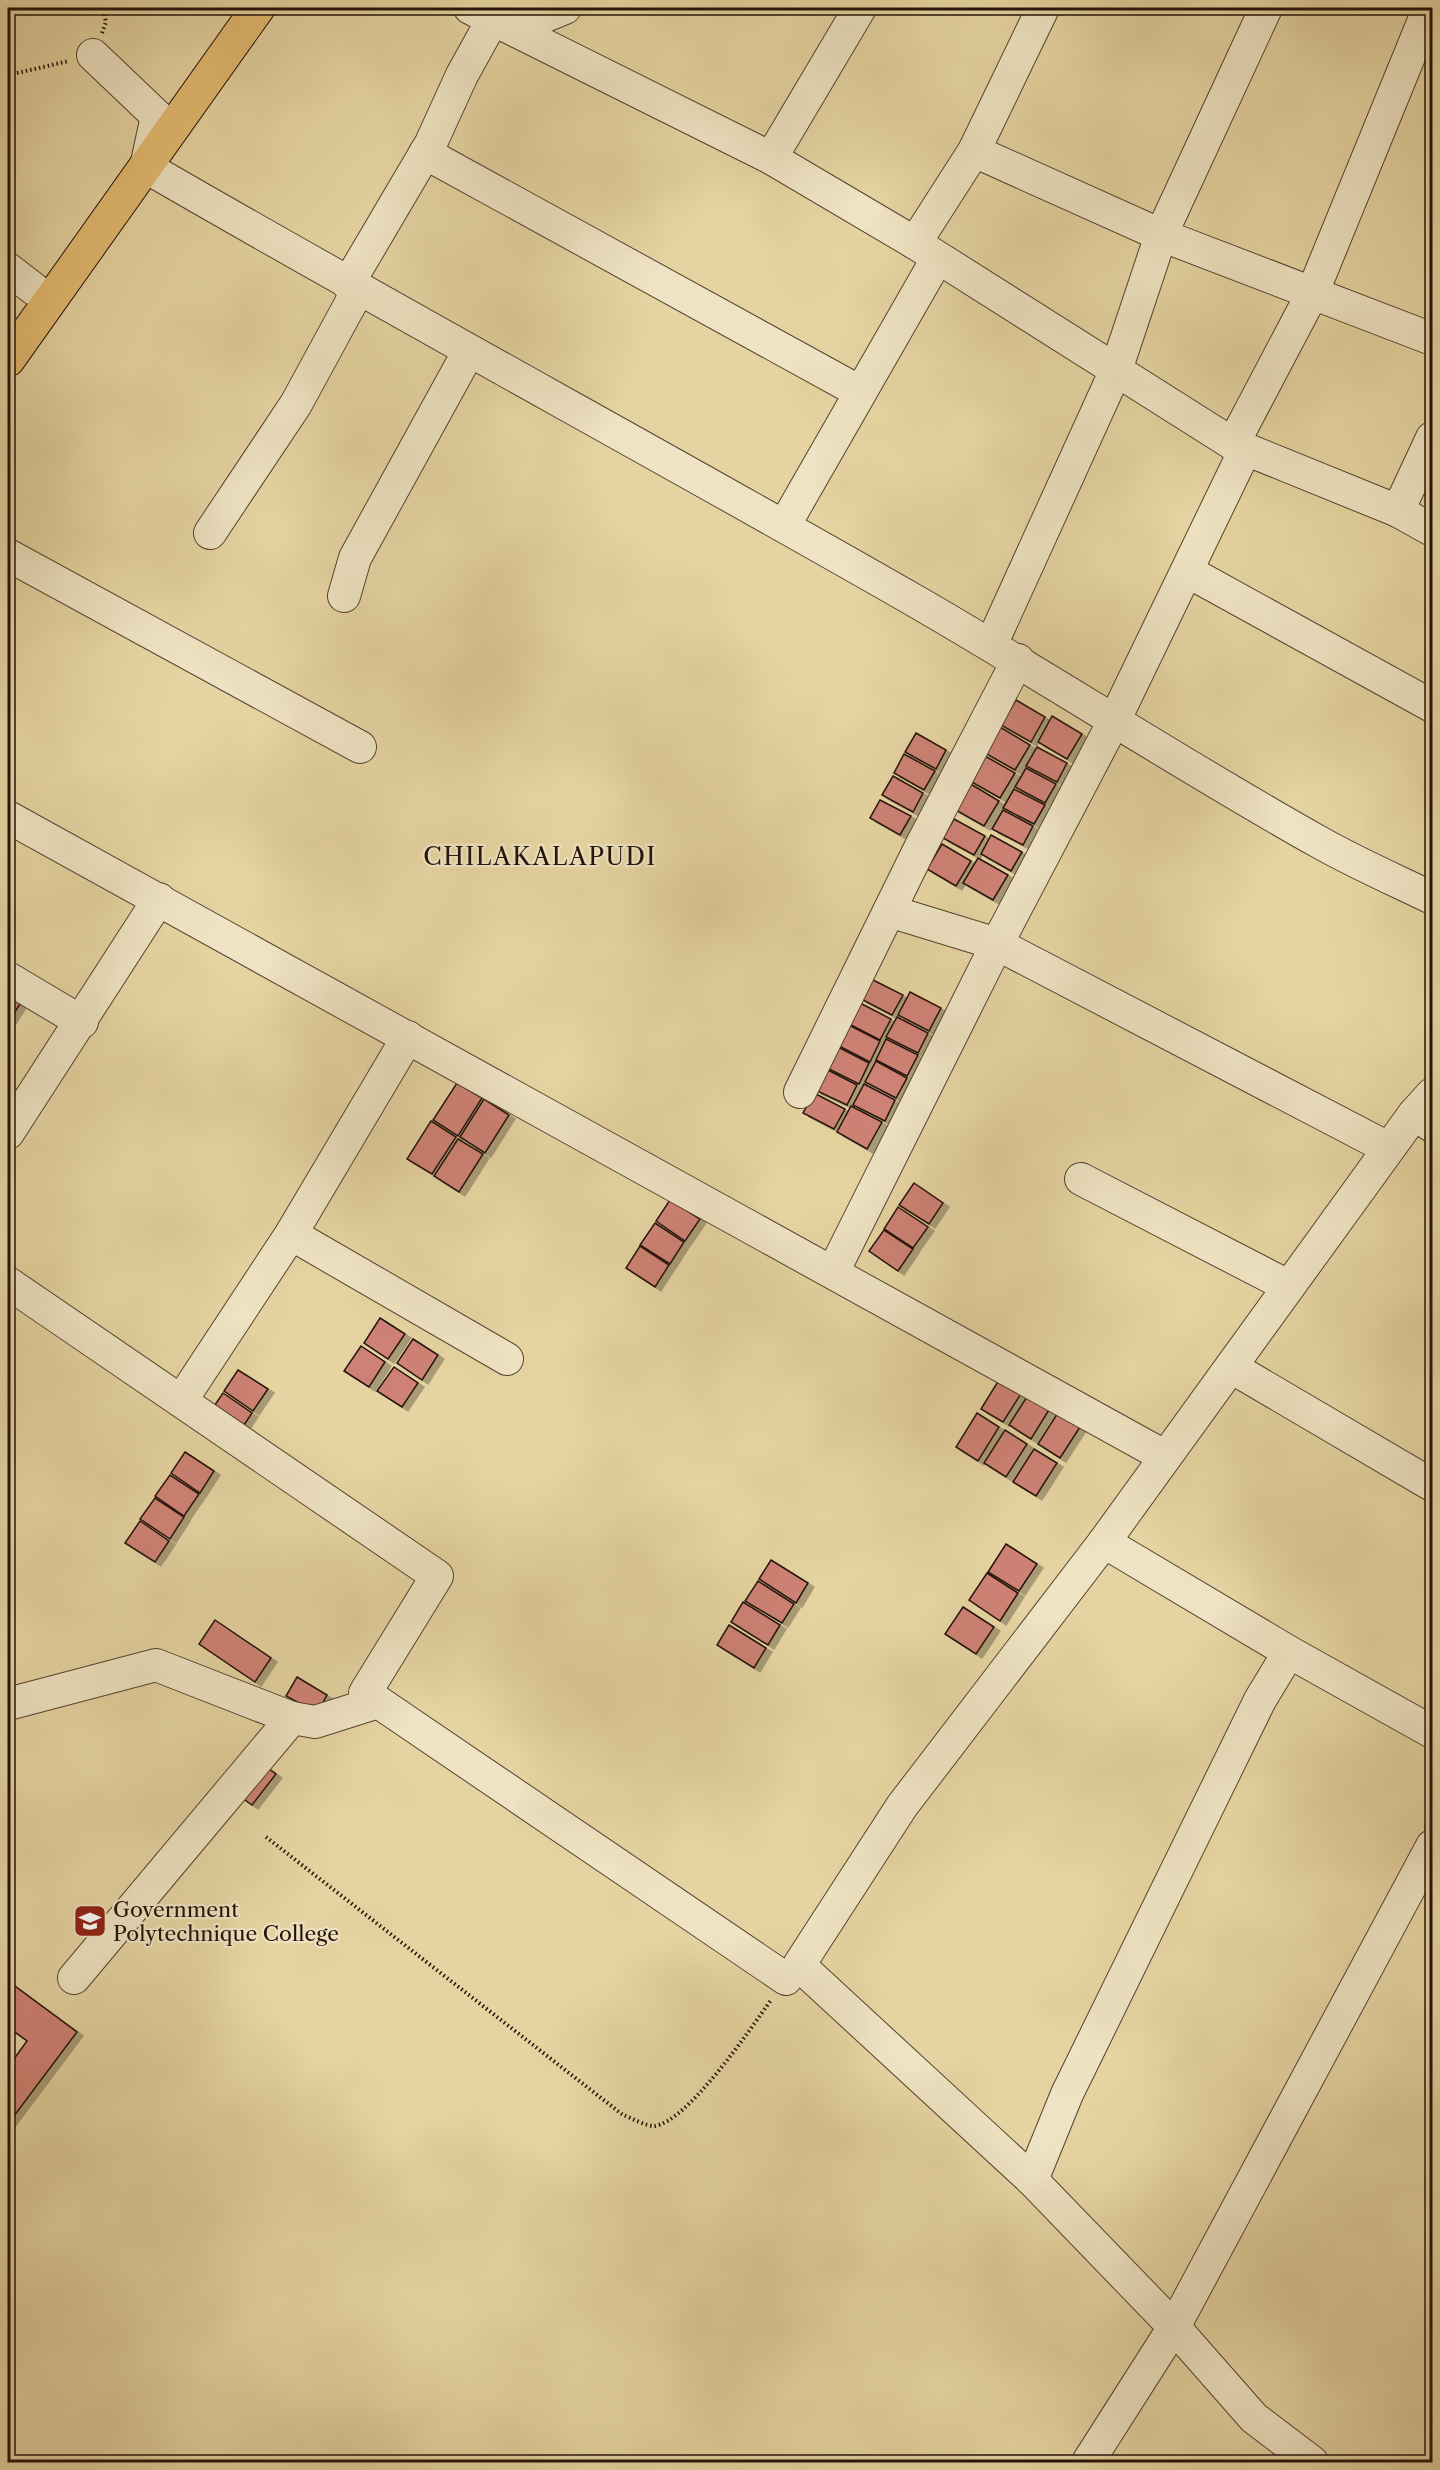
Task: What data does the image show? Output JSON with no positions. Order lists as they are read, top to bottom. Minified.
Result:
{"districts":["CHILAKALAPUDI"],"places":{"school or university":["Government Polytechnique College"]}}
